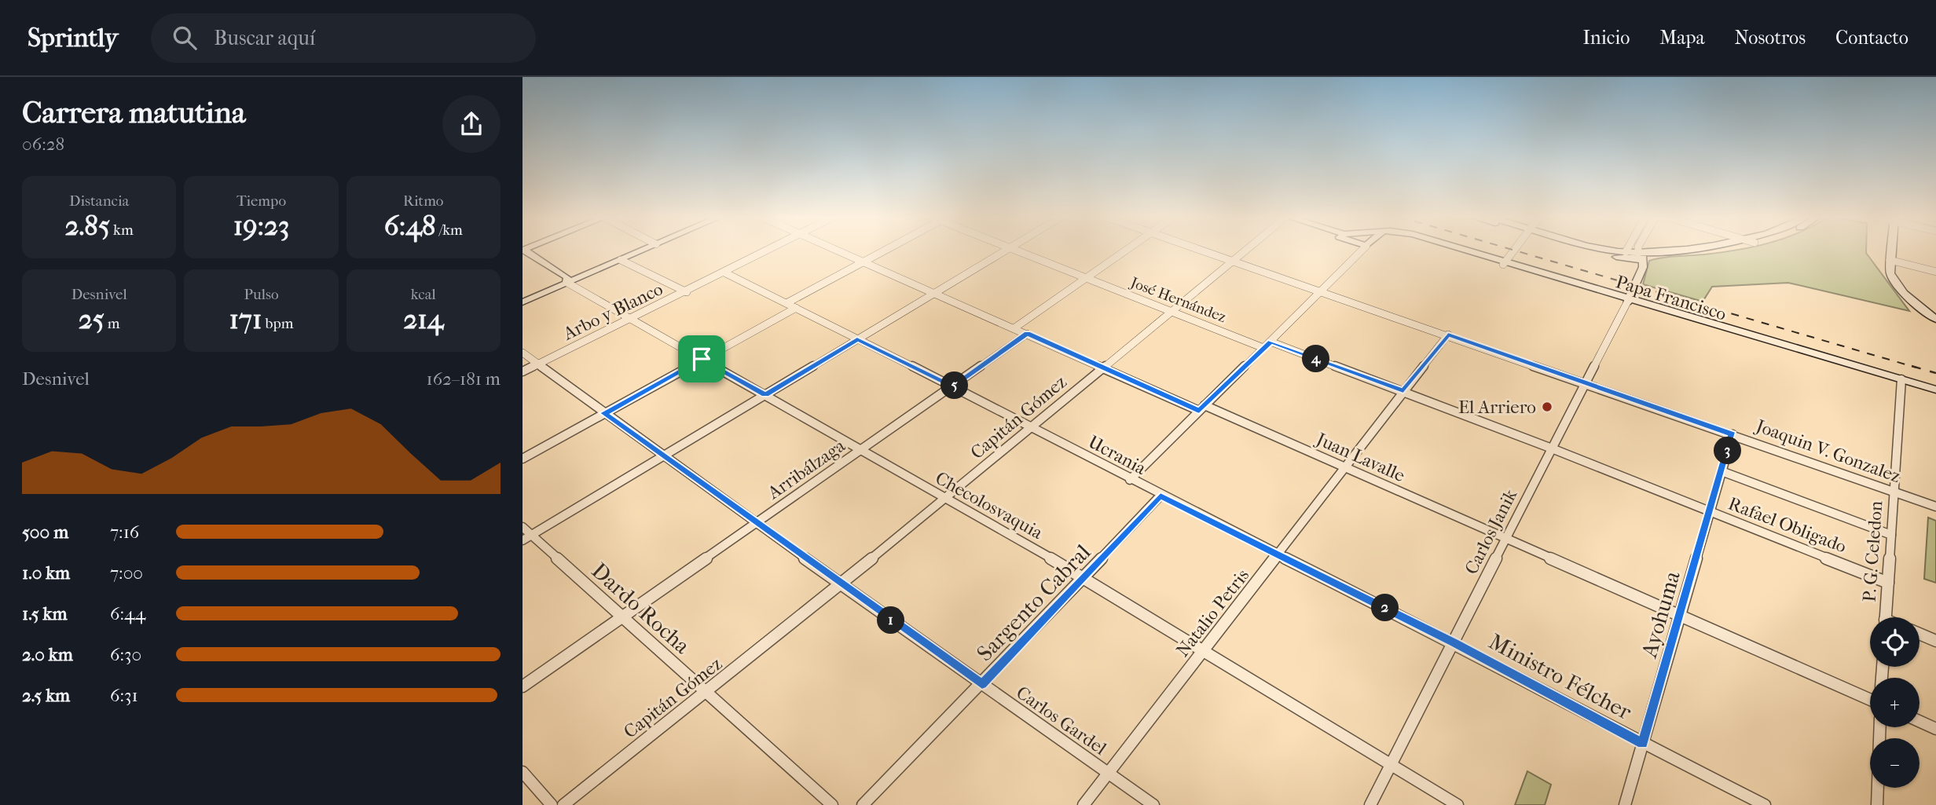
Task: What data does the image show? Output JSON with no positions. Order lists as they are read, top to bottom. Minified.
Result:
{"streets":{"main road":["Papa Francisco","Carlos Janik"],"street":["José Hernández","Arbo y Blanco","Capitán Gómez","Joaquin V. Gonzalez","Ucrania","Juan Lavalle","Arribálzaga","Checolosvaquia","Rafael Obligado","P. G. Celedon","Sargento Cabral","Dardo Rocha","Natalio Petris","Ayohuma","Ministro Félcher","Carlos Gardel"]},"crossings":[["Papa Francisco","Carlos Janik"],["Papa Francisco","P. G. Celedon"],["José Hernández","Capitán Gómez"],["Arbo y Blanco","Checolosvaquia"],["Arbo y Blanco","Carlos Gardel"],["Capitán Gómez","Joaquin V. Gonzalez"],["Capitán Gómez","Ucrania"],["Capitán Gómez","Juan Lavalle"],["Capitán Gómez","Checolosvaquia"],["Capitán Gómez","Dardo Rocha"],["Capitán Gómez","Carlos Gardel"],["Joaquin V. Gonzalez","Carlos Janik"],["Joaquin V. Gonzalez","P. G. Celedon"],["Joaquin V. Gonzalez","Natalio Petris"],["Joaquin V. Gonzalez","Ayohuma"],["Ucrania","Arribálzaga"],["Ucrania","Carlos Janik"],["Ucrania","Sargento Cabral"],["Ucrania","Natalio Petris"],["Ucrania","Ministro Félcher"],["Juan Lavalle","Arribálzaga"],["Juan Lavalle","Carlos Janik"],["Juan Lavalle","Natalio Petris"],["Juan Lavalle","Ayohuma"],["Arribálzaga","Checolosvaquia"],["Arribálzaga","Dardo Rocha"],["Arribálzaga","Carlos Gardel"],["Checolosvaquia","Carlos Janik"],["Checolosvaquia","Sargento Cabral"],["Checolosvaquia","Natalio Petris"],["Rafael Obligado","Carlos Janik"],["Rafael Obligado","P. G. Celedon"],["Rafael Obligado","Ayohuma"],["Carlos Janik","Ministro Félcher"],["Sargento Cabral","Carlos Gardel"],["Natalio Petris","Carlos Gardel"],["Ayohuma","Ministro Félcher"]],"places":["El Arriero"],"page":{"header":"Sprintly","search":"Buscar aquí","nav":["Inicio","Mapa","Nosotros","Contacto"],"heading":["Carrera matutina","06:28"],"stats":[["Distancia","2.85 km"],["Tiempo","19:23"],["Ritmo","6:48 /km"],["Desnivel","25 m"],["Pulso","171 bpm"],["kcal","214"]],"pins":["4","5","3","2","1"],"chart":["Desnivel","162–181 m"],"list":[{"name":"500 m","note":"7:16"},{"name":"1.0 km","note":"7:00"},{"name":"1.5 km","note":"6:44"},{"name":"2.0 km","note":"6:30"},{"name":"2.5 km","note":"6:31"}],"map_buttons":["+","−"]}}
